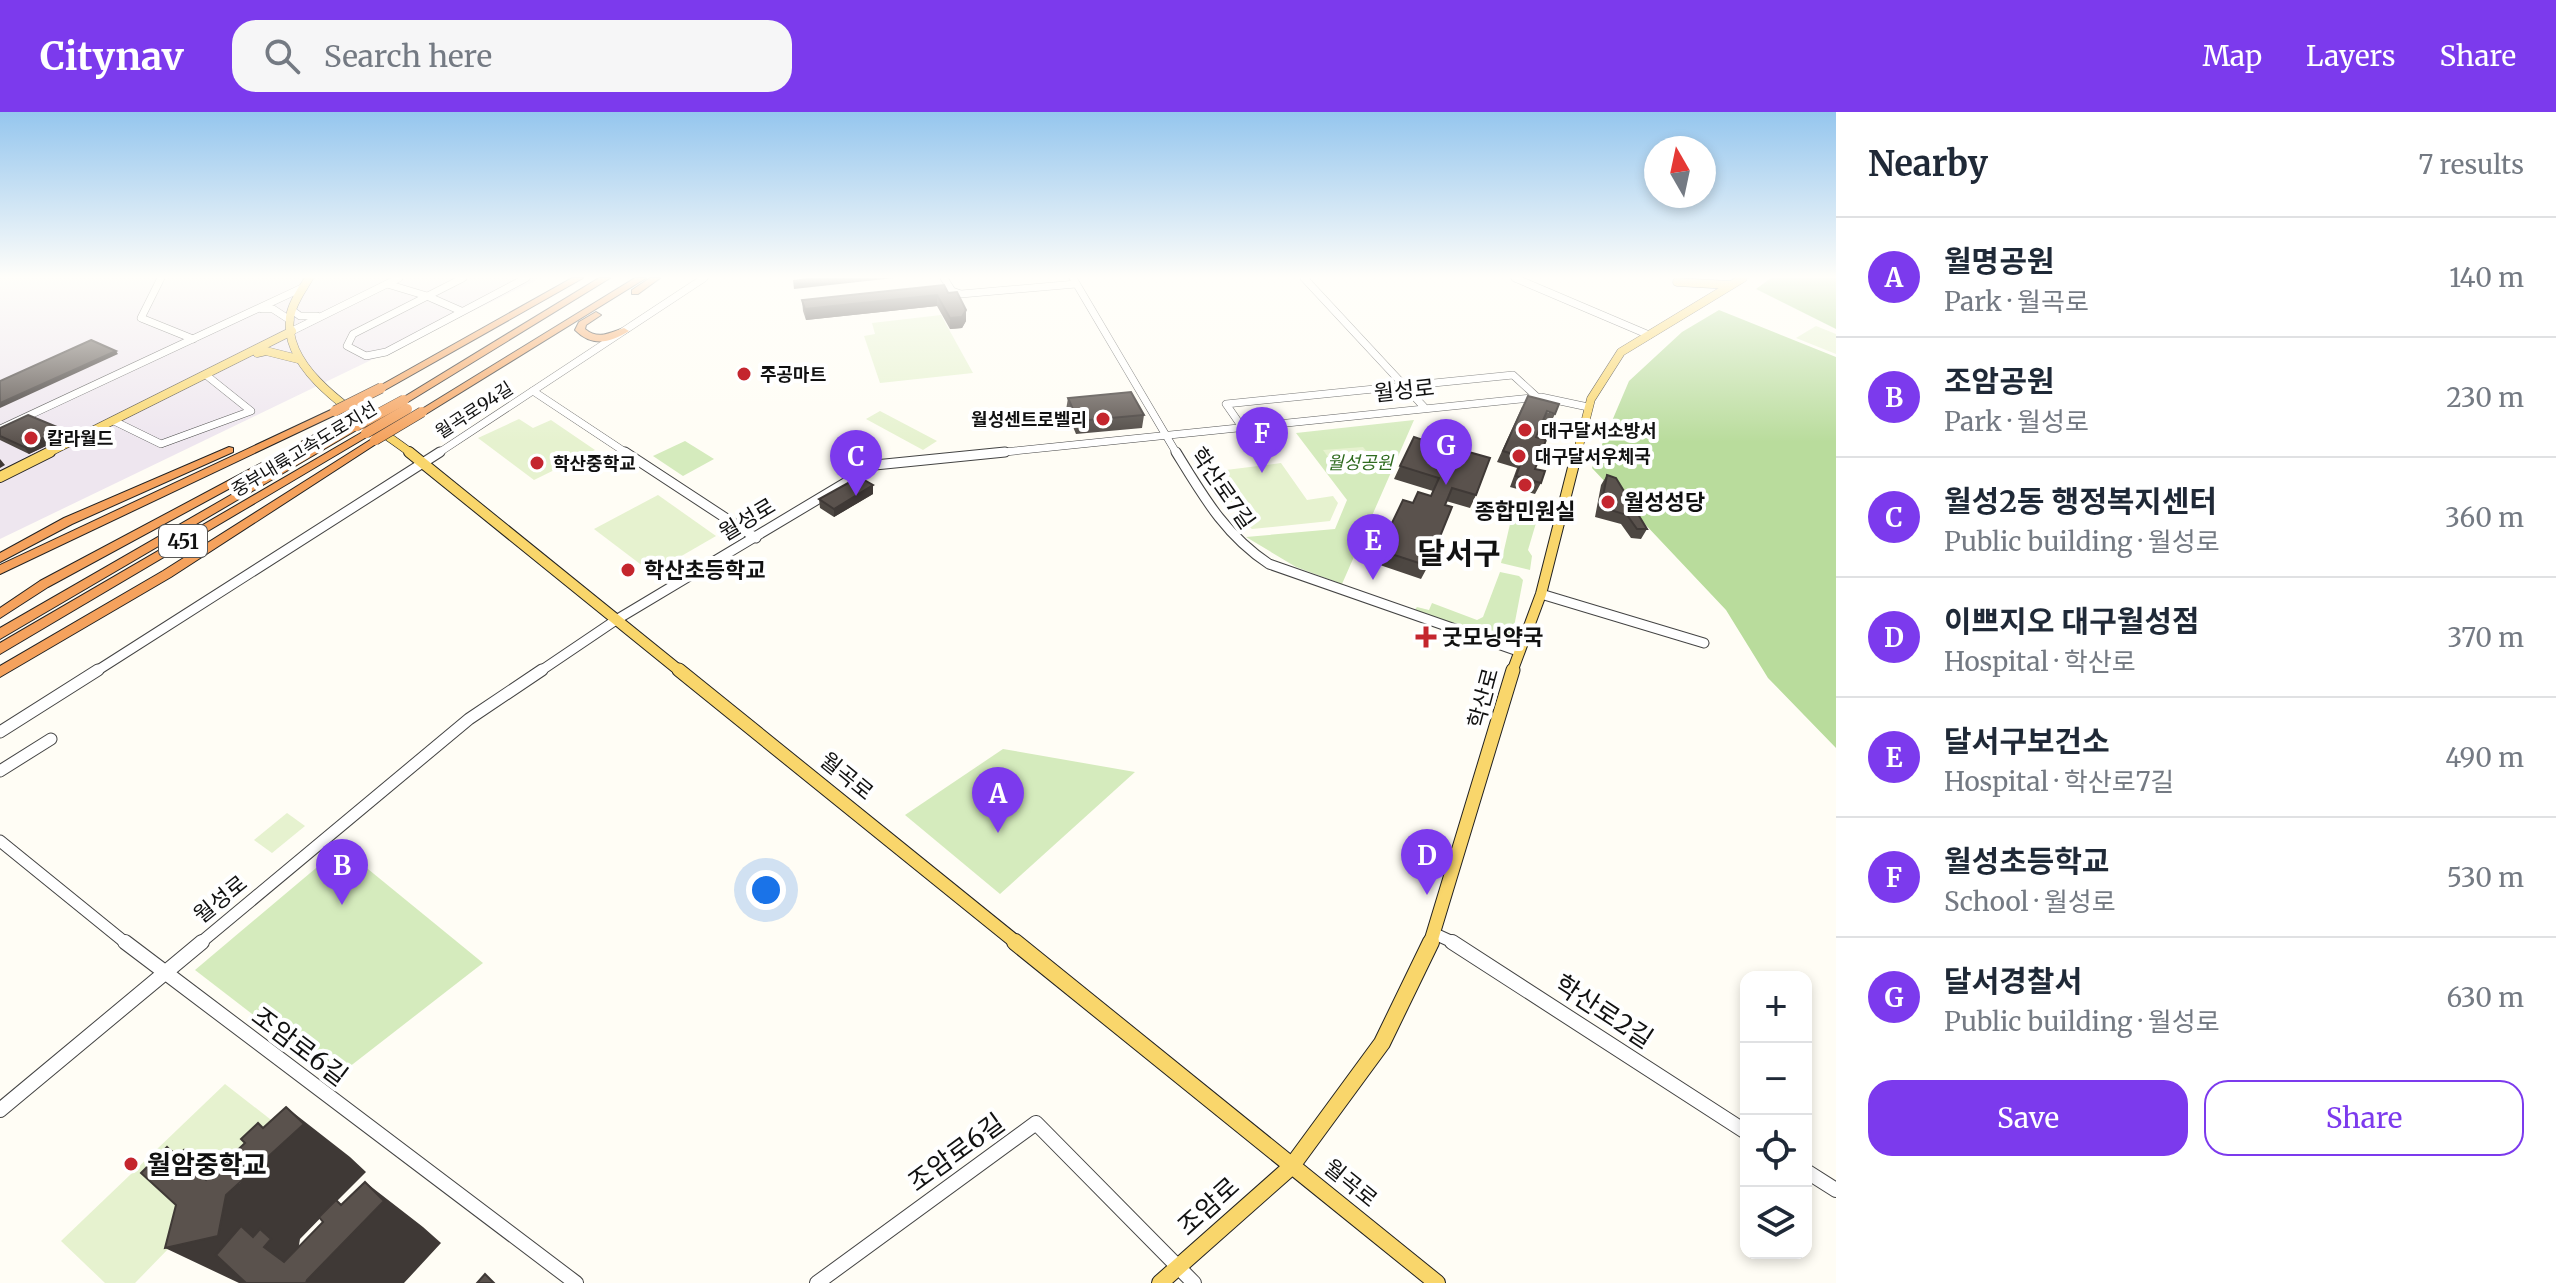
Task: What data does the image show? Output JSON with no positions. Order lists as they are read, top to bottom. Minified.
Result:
{"streets":{"highway":["중부내륙고속도로지선","451"],"main road":["학산로","월곡로","조암로"],"street":["월성로","월곡로94길","학산로7길","학산로2길","조암로6길"]},"crossings":[["월성로","학산로7길"],["월성로","학산로"],["월성로","월곡로"],["월성로","조암로6길"],["월곡로94길","월곡로"],["학산로7길","학산로"],["학산로","월곡로"],["학산로","학산로2길"],["학산로","조암로"],["월곡로","조암로"],["조암로6길","조암로"]],"districts":["달서구"],"parks":["월성공원"],"places":{"other":["주공마트","월성센트로벨리","대구달서소방서","칼라월드","대구달서우체국","학산중학교","종합민원실","월성성당","학산초등학교","월암중학교"],"health":["굿모닝약국"]},"north":"top","page":{"header":"Citynav","search":"Search here","nav":["Map","Layers","Share"],"heading":["Nearby","7 results"],"list":[{"mark":"A","name":"월명공원","note":"Park · 월곡로","value":"140 m"},{"mark":"B","name":"조암공원","note":"Park · 월성로","value":"230 m"},{"mark":"C","name":"월성2동 행정복지센터","note":"Public building · 월성로","value":"360 m"},{"mark":"D","name":"이쁘지오 대구월성점","note":"Hospital · 학산로","value":"370 m"},{"mark":"E","name":"달서구보건소","note":"Hospital · 학산로7길","value":"490 m"},{"mark":"F","name":"월성초등학교","note":"School · 월성로","value":"530 m"},{"mark":"G","name":"달서경찰서","note":"Public building · 월성로","value":"630 m"}],"pins":["F","G","C","E","A","D","B"],"map_buttons":["+","−"],"buttons":["Save","Share"]}}
